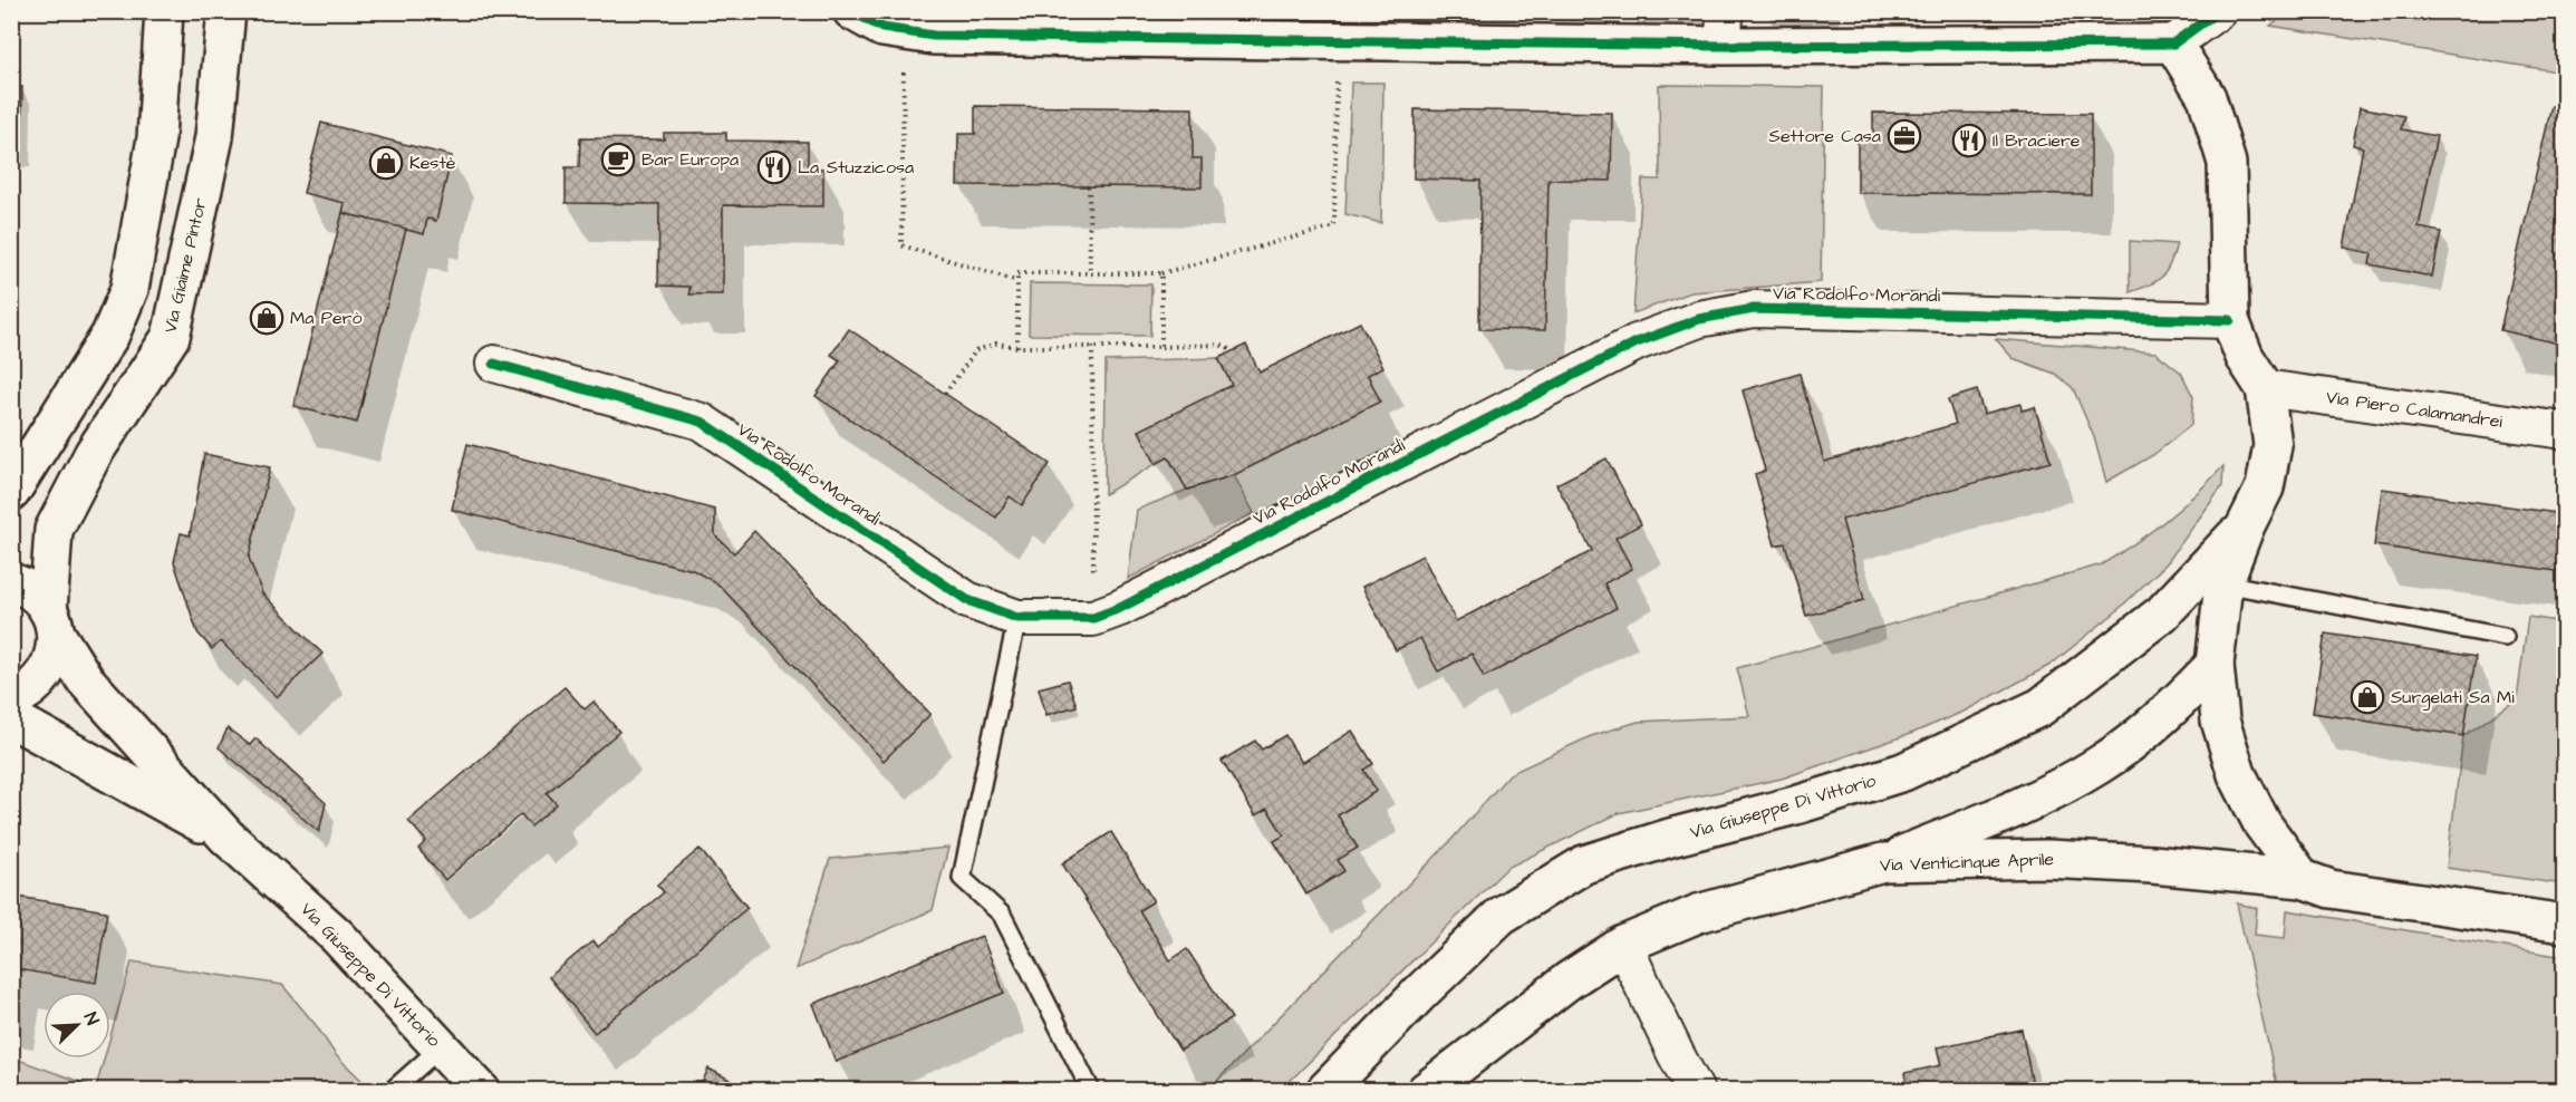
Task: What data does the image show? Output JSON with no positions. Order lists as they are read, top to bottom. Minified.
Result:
{"streets":{"street":["Via Giaime Pintor","Via Rodolfo Morandi","Via Piero Calamandrei","Via Giuseppe Di Vittorio","Via Venticinque Aprile"]},"places":{"office":["Settore Casa"],"restaurant":["Il Braciere","La Stuzzicosa"],"cafe":["Bar Europa"],"shop":["Kestè","Ma Però","Surgelati Sa Mi"]},"north":"top right"}
